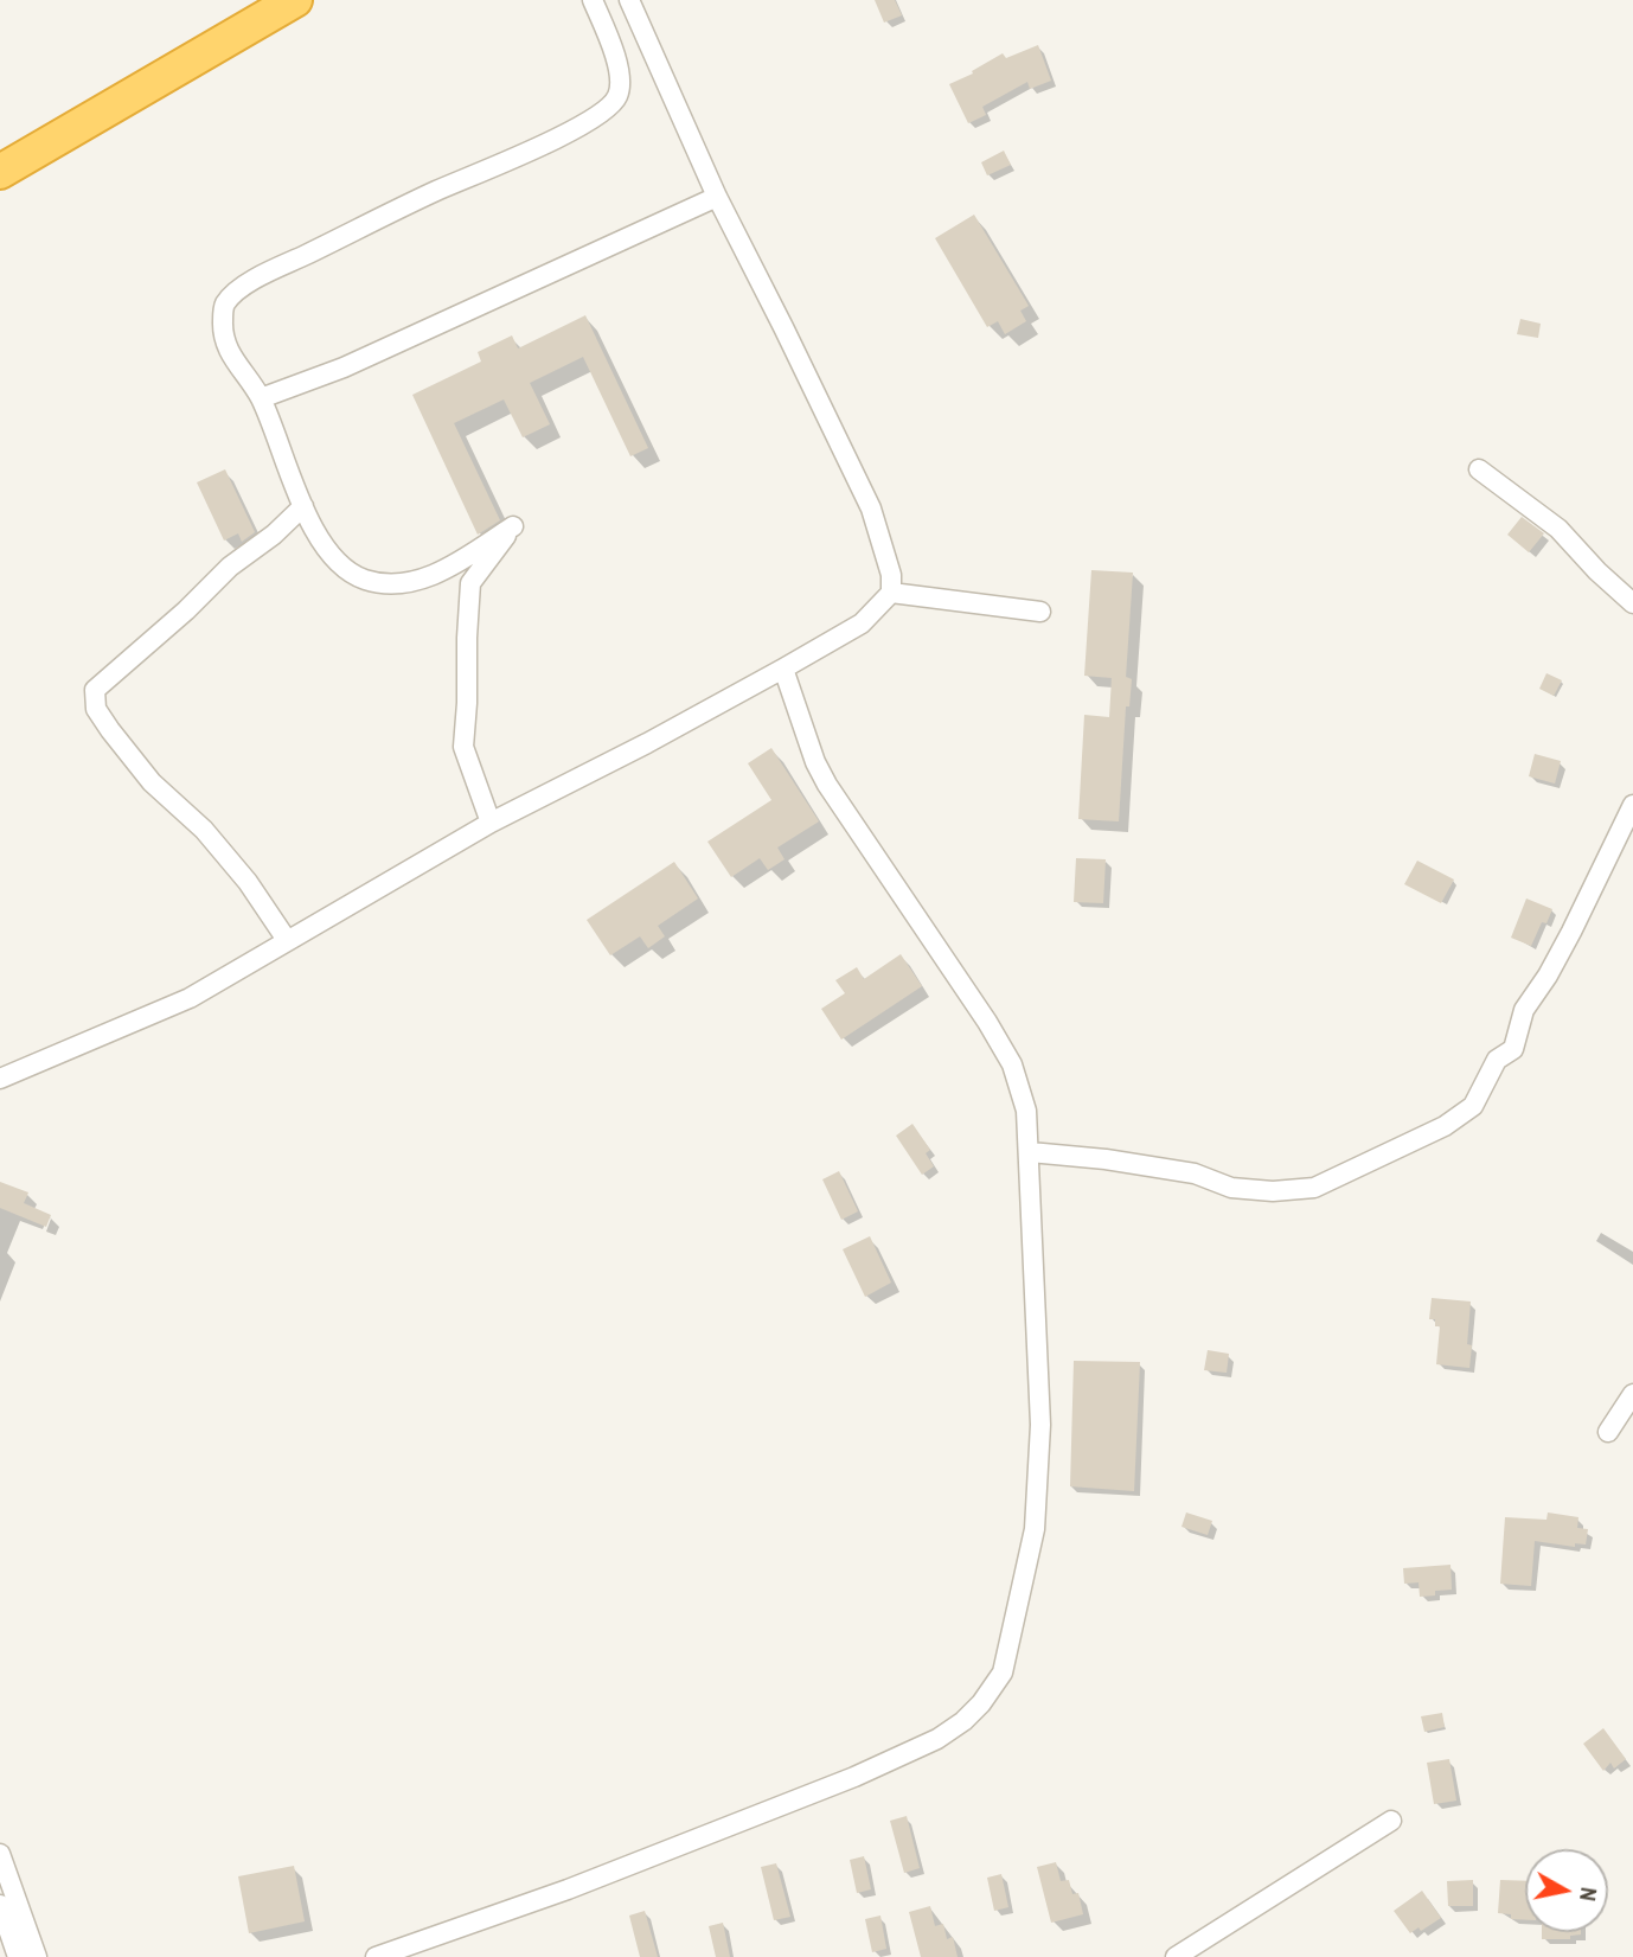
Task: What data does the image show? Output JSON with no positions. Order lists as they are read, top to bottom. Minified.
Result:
{"north":"right"}
